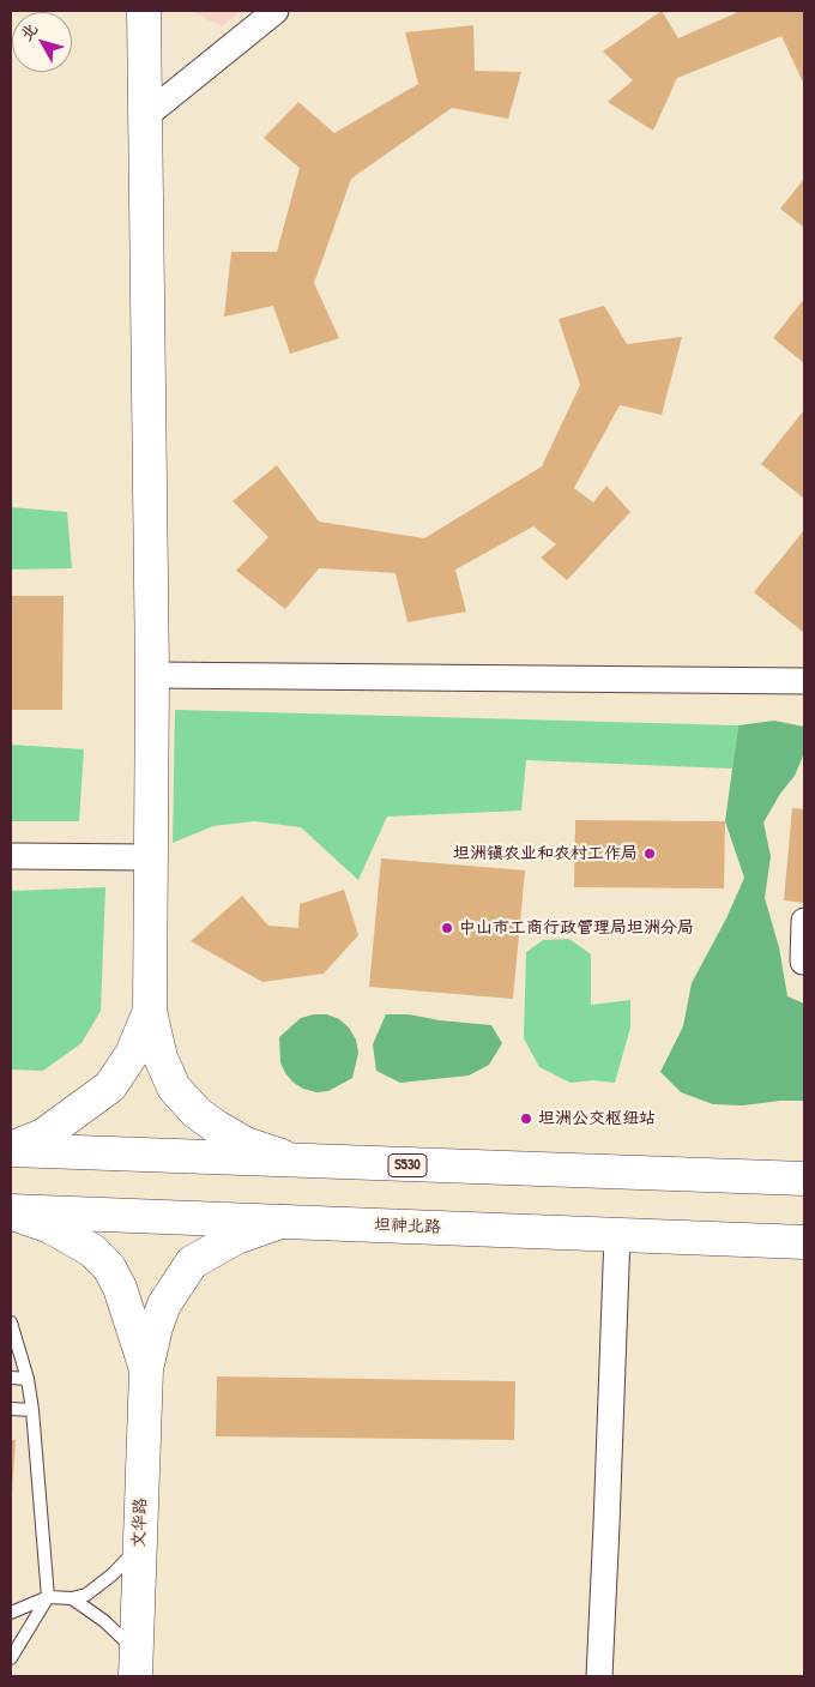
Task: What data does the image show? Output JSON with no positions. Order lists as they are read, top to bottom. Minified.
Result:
{"streets":{"main road":["S530","坦神北路","文华路"]},"places":["坦洲镇农业和农村工作局","中山市工商行政管理局坦洲分局","坦洲公交枢纽站"],"north":"top left"}
